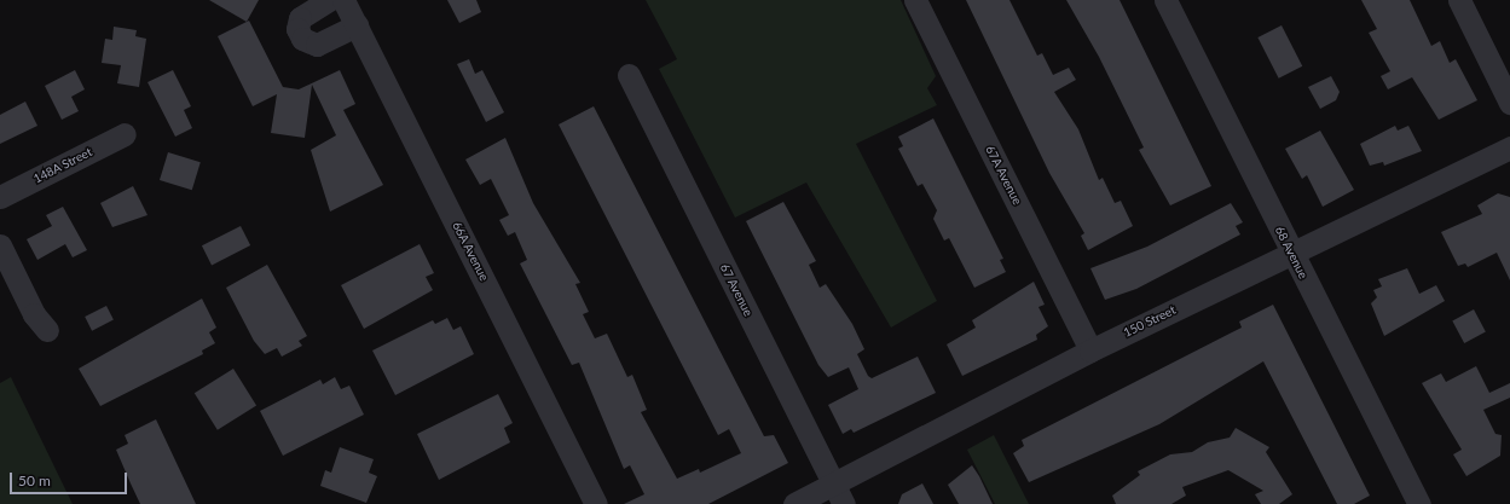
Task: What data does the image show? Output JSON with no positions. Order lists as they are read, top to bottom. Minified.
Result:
{"streets":{"street":["148A Street","67A Avenue","66A Avenue","68 Avenue","67 Avenue","150 Street"]},"crossings":[["67A Avenue","150 Street"],["68 Avenue","150 Street"],["67 Avenue","150 Street"]],"scale_bar":"50 m"}
